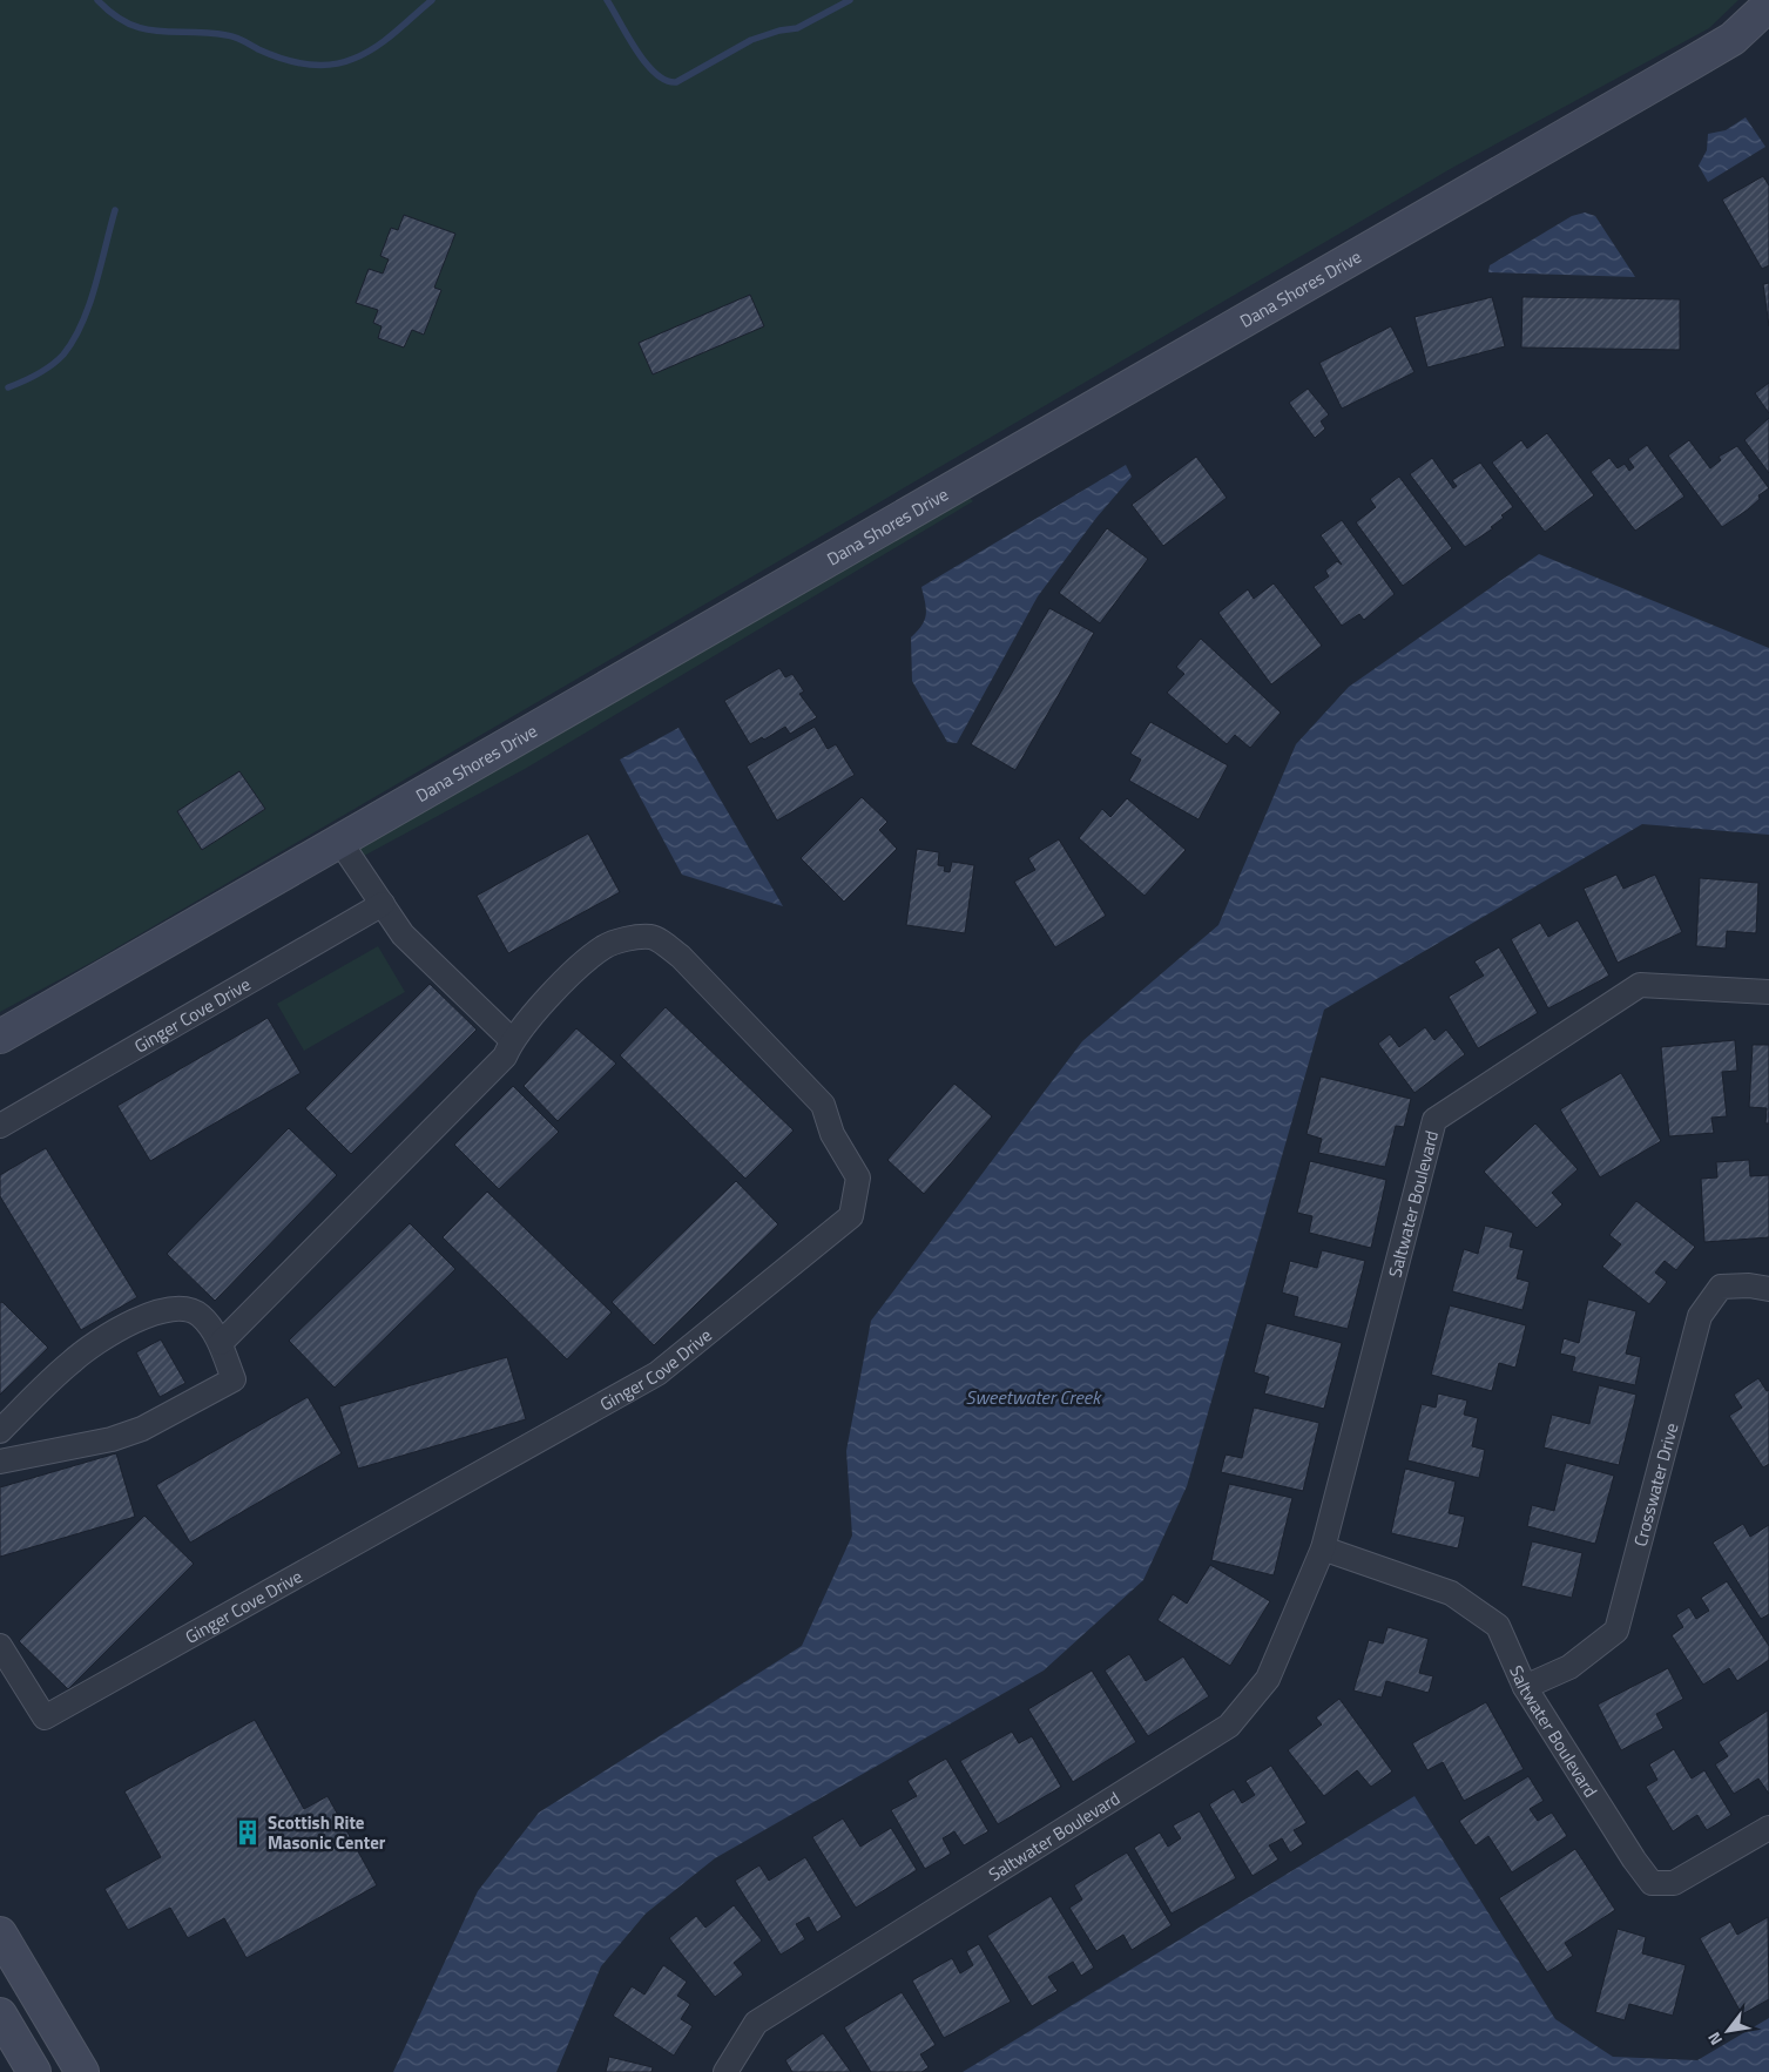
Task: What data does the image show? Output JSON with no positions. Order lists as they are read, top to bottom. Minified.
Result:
{"streets":{"street":["Dana Shores Drive","Ginger Cove Drive","Saltwater Boulevard","Crosswater Drive"]},"crossings":[["Saltwater Boulevard","Crosswater Drive"]],"water":["Sweetwater Creek"],"places":{"building":["Scottish Rite Masonic Center"]},"north":"bottom left"}
